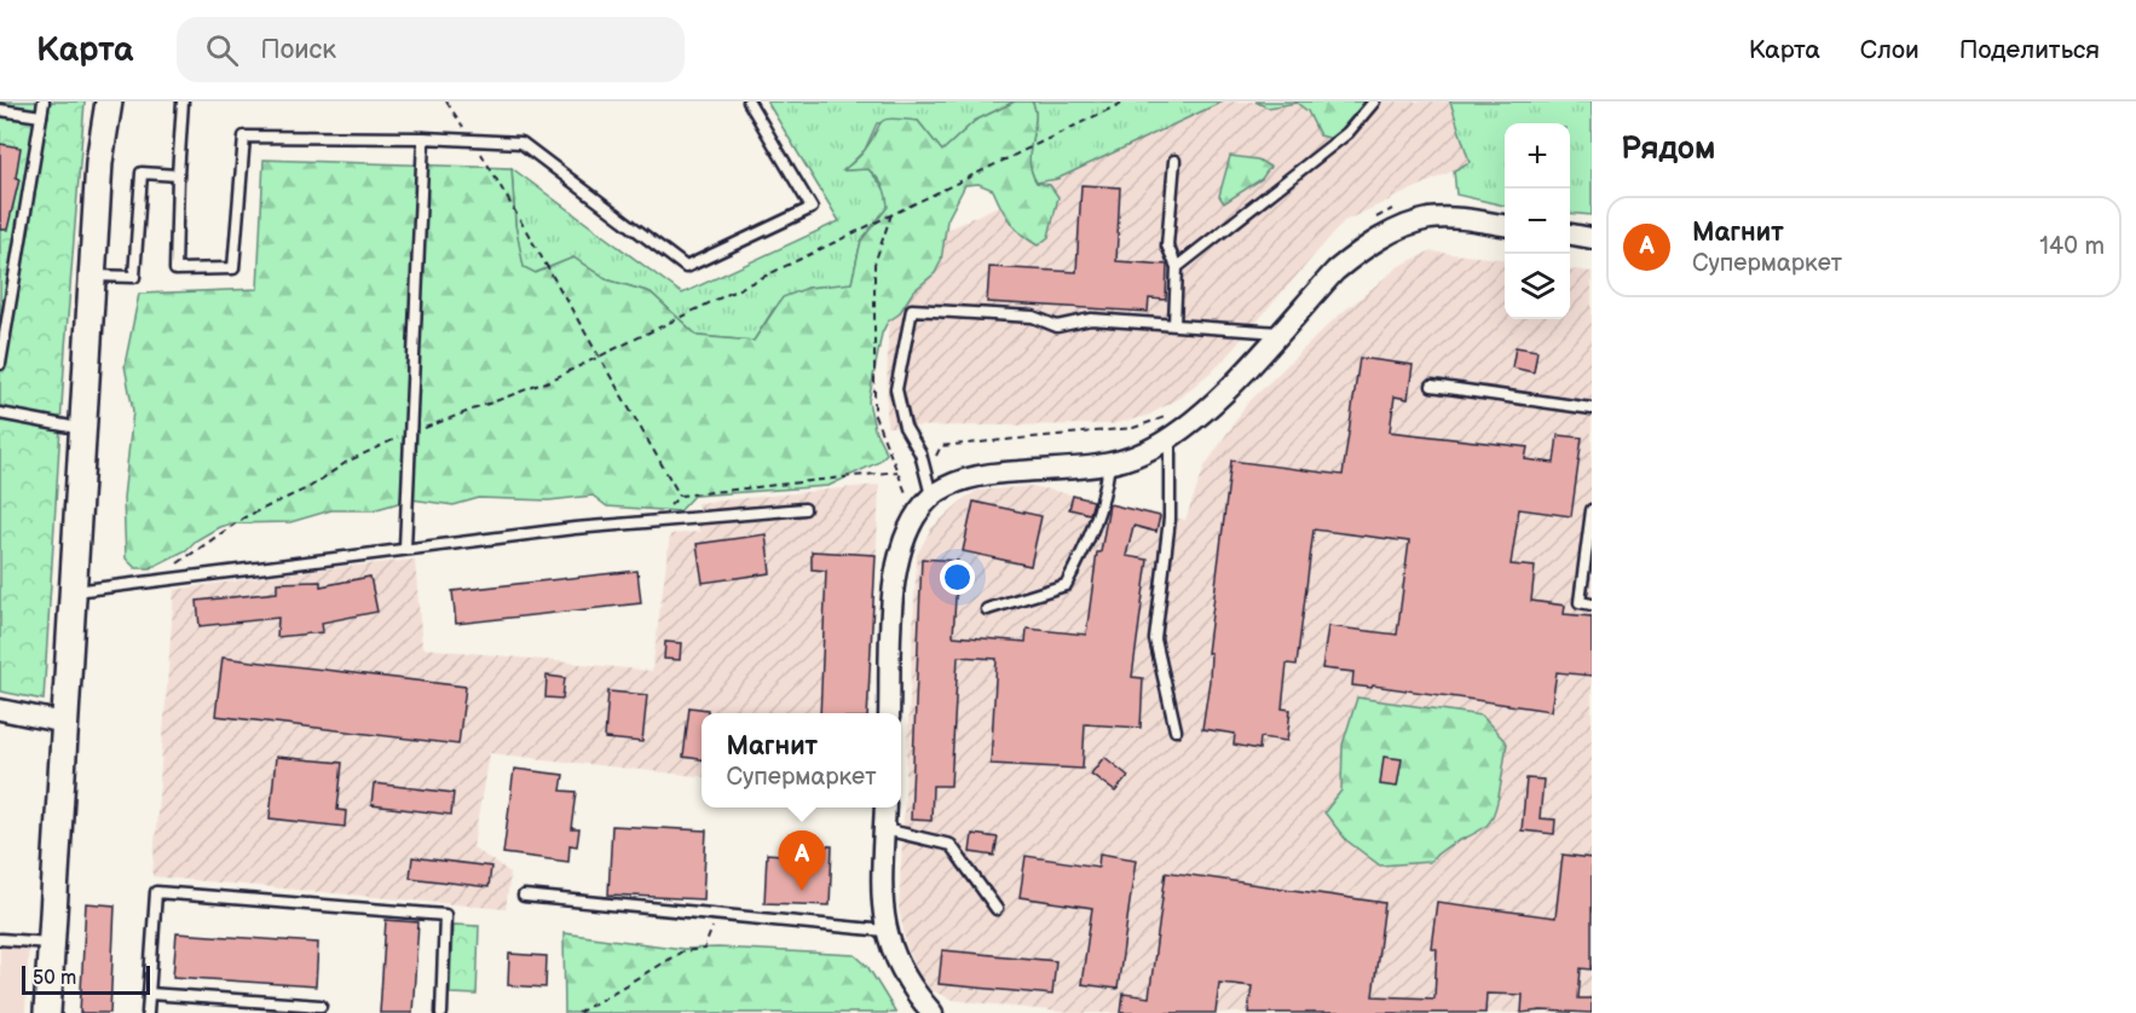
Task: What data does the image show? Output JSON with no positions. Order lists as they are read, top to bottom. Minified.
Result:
{"scale_bar":"50 m","page":{"header":"Карта","search":"Поиск","nav":["Карта","Слои","Поделиться"],"heading":"Рядом","map_buttons":["+","−"],"list":[{"mark":"A","name":"Магнит","note":"Супермаркет","value":"140 m"}],"popup":["Магнит","Супермаркет"],"pins":"A","scale":"50 m"}}
